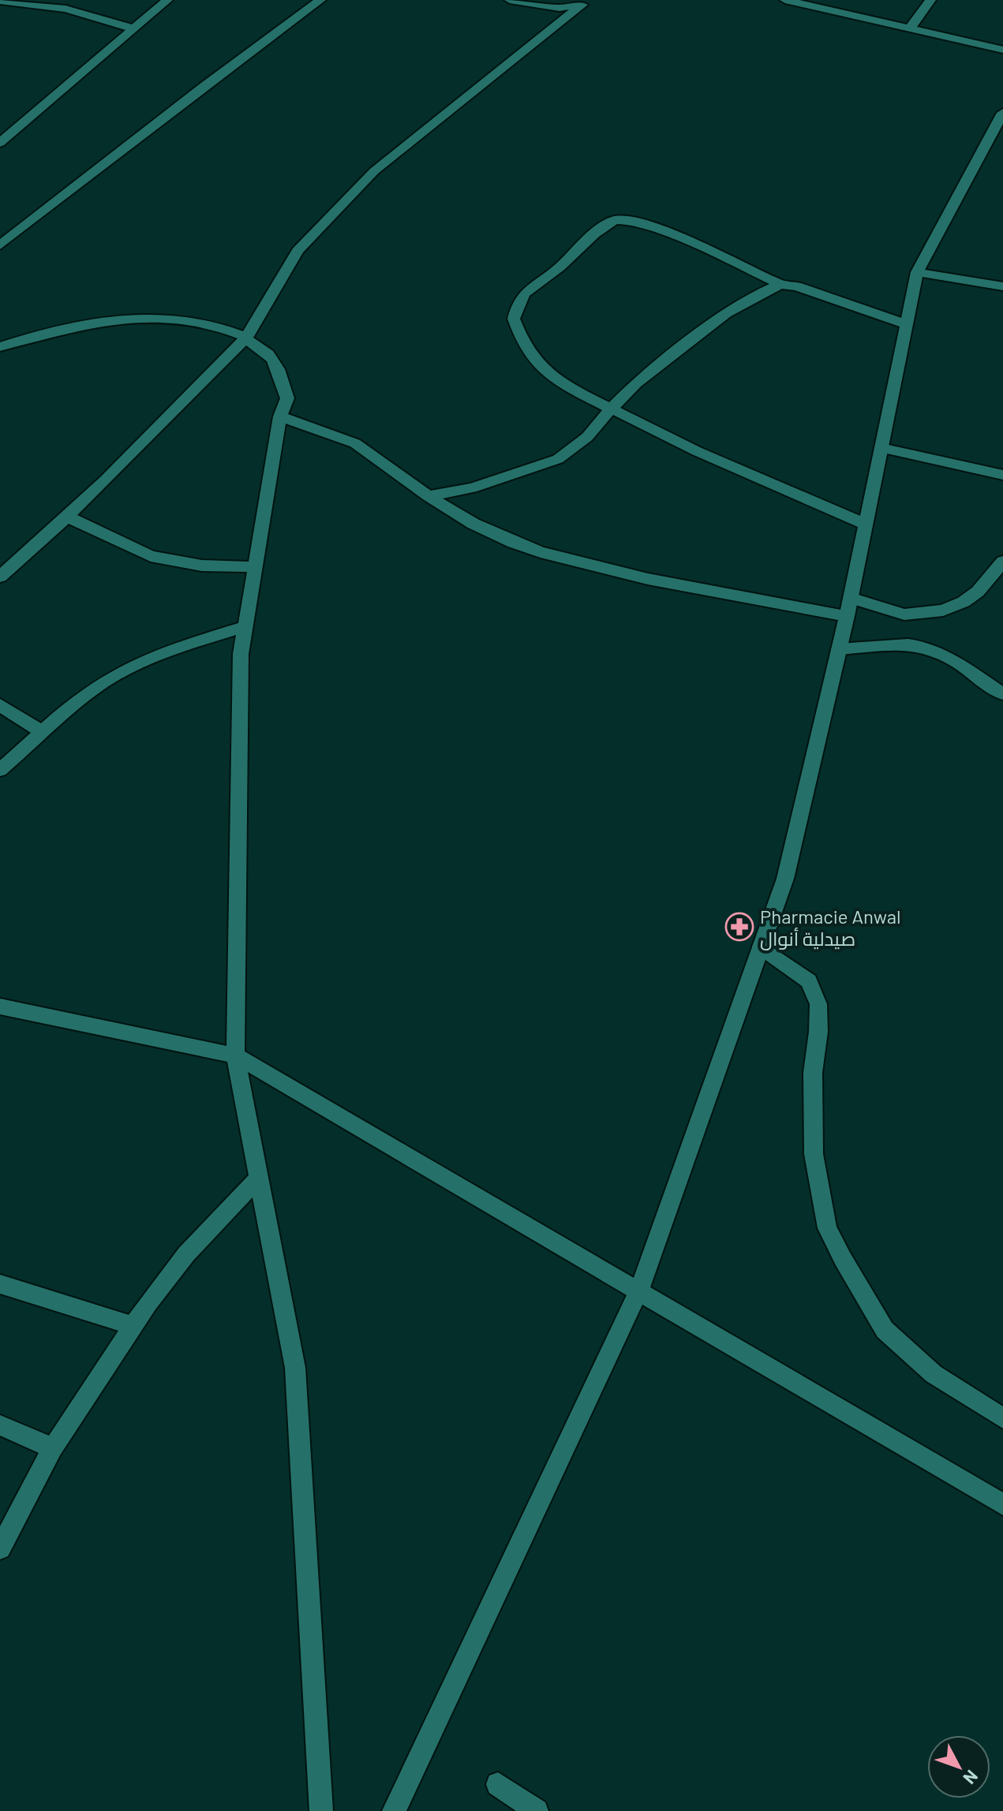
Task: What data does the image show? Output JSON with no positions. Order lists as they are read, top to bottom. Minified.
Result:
{"places":{"pharmacy":["Pharmacie Anwal صيدلية أنوال"]},"north":"bottom right"}
